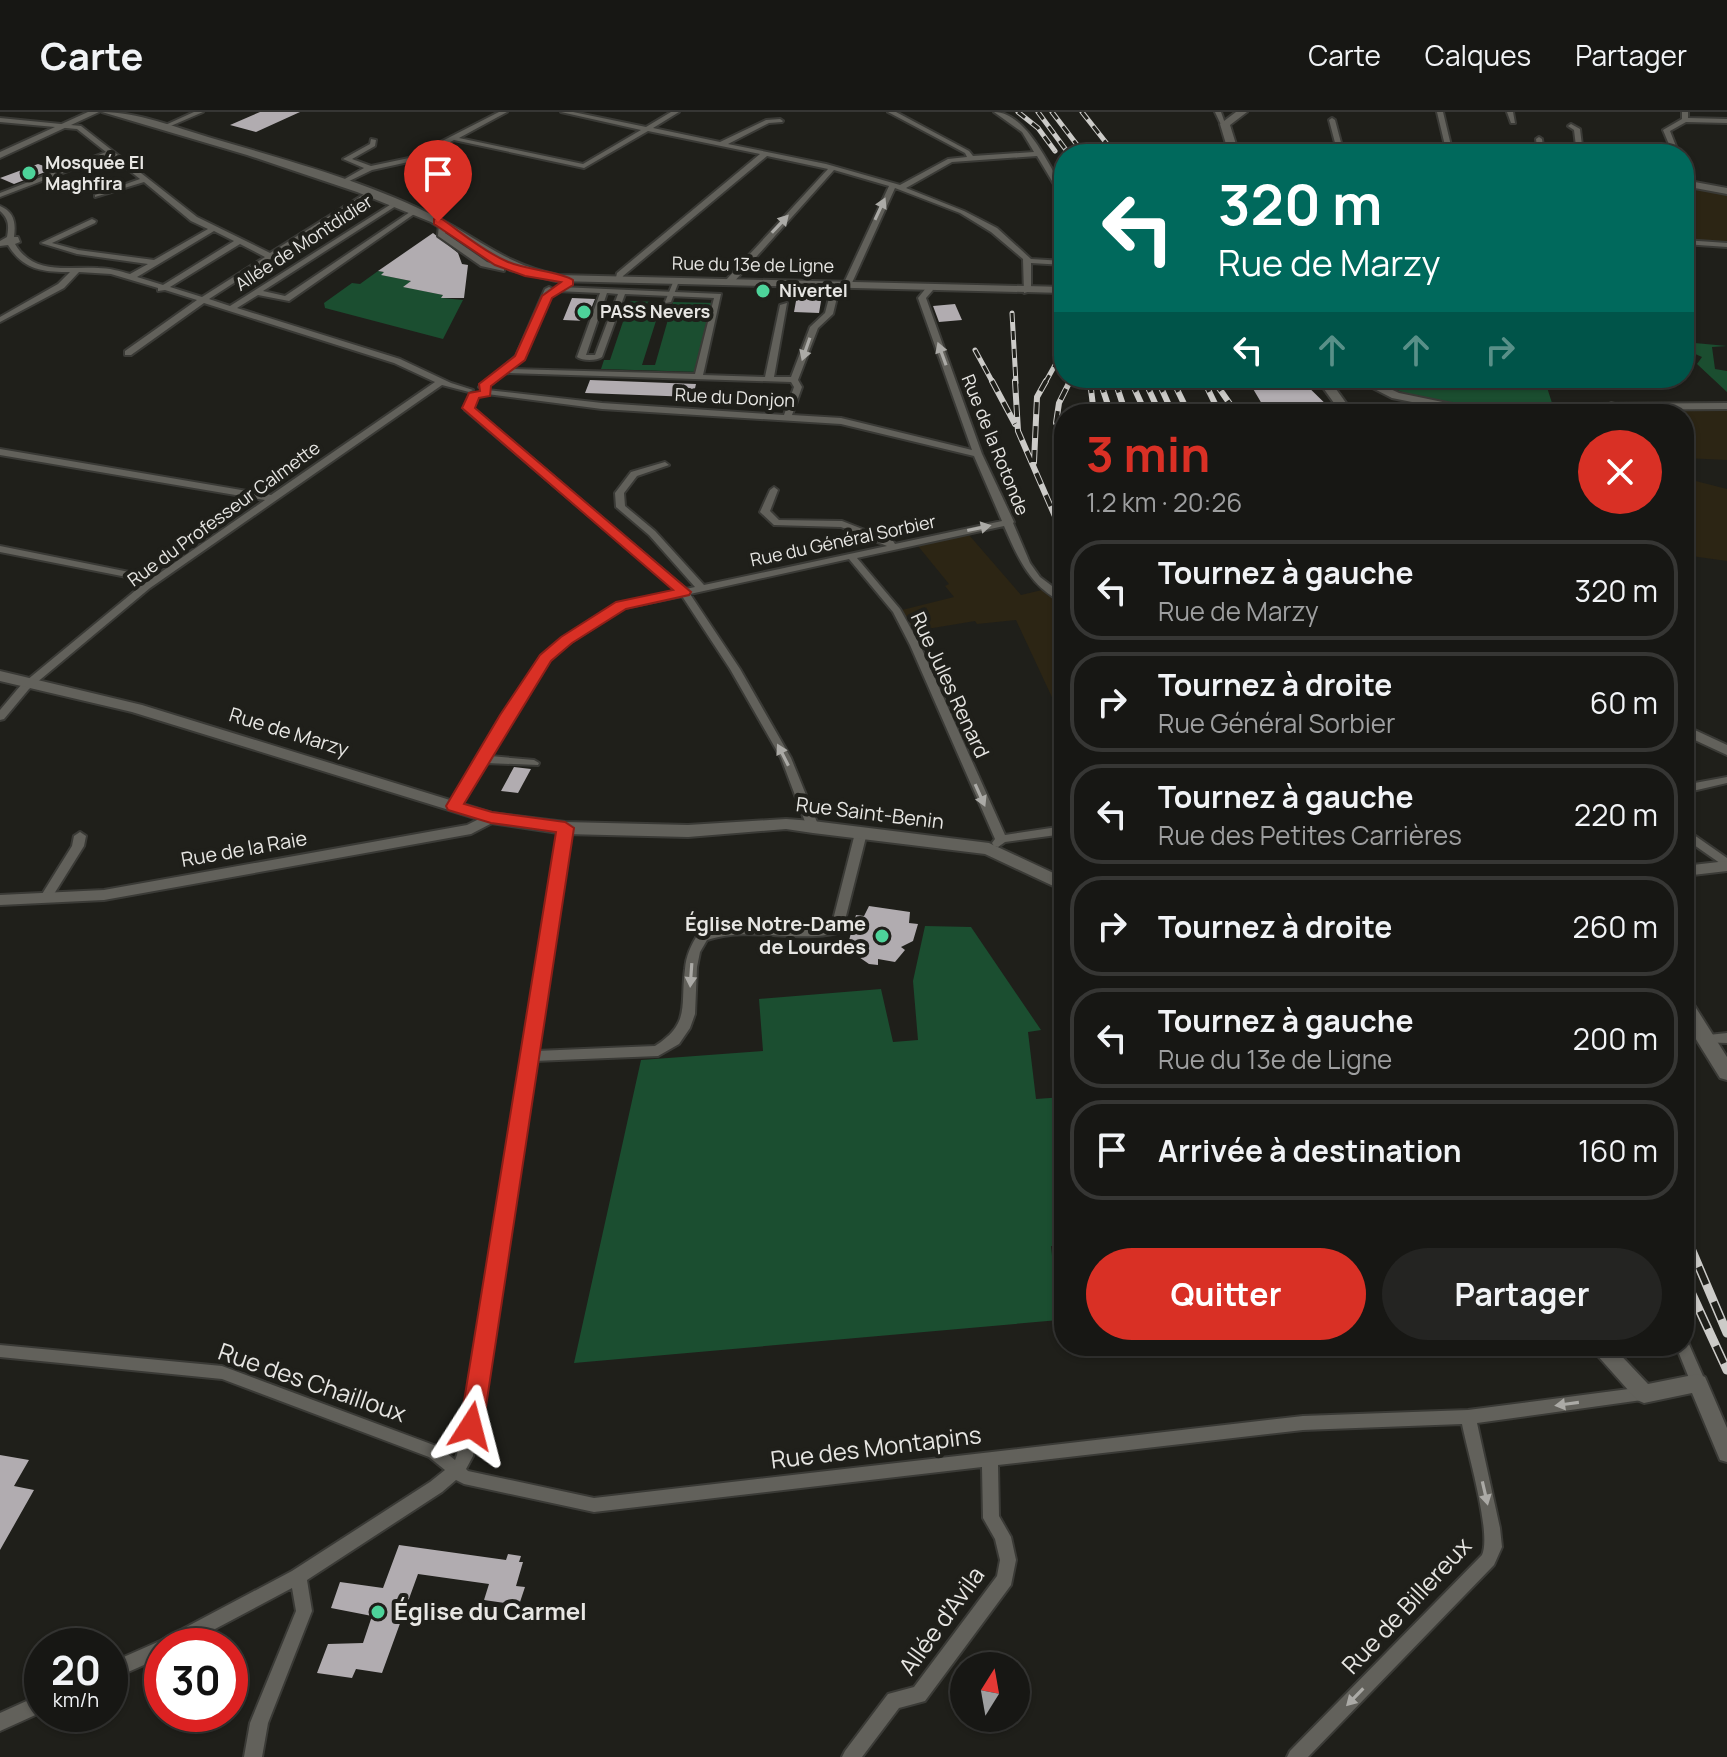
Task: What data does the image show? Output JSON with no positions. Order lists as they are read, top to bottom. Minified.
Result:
{"streets":{"main road":["Rue du 13e de Ligne","Rue de Marzy","Rue Saint-Benin"],"street":["Allée de Montdidier","Rue du Donjon","Rue de la Rotonde","Rue du Professeur Calmette","Rue du Général Sorbier","Rue Jules Renard","Rue de la Raie","Rue des Chailloux","Rue des Montapins","Rue de Billereux","Allée d'Avila"]},"crossings":[["Allée de Montdidier","Rue du 13e de Ligne"],["Rue du 13e de Ligne","Rue de la Rotonde"],["Rue du Donjon","Rue de la Rotonde"],["Rue de la Rotonde","Rue du Général Sorbier"],["Rue du Professeur Calmette","Rue de Marzy"],["Rue du Général Sorbier","Rue Jules Renard"],["Rue du Général Sorbier","Rue de Marzy"],["Rue Jules Renard","Rue Saint-Benin"],["Rue de Marzy","Rue Saint-Benin"],["Rue de Marzy","Rue de la Raie"],["Rue des Chailloux","Rue des Montapins"],["Rue des Montapins","Rue de Billereux"],["Rue des Montapins","Allée d'Avila"]],"one_way":["Rue de la Rotonde","Rue Jules Renard","Rue de Billereux"],"places":["Mosquée El Maghfira","Nivertel","PASS Nevers","Église Notre-Dame de Lourdes","Église du Carmel"],"north":"top","page":{"header":"Carte","nav":["Carte","Calques","Partager"],"turn":["320 m","Rue de Marzy"],"heading":["3 min","1.2 km · 20:26"],"list":[{"name":"Tournez à gauche","note":"Rue de Marzy","value":"320 m"},{"name":"Tournez à droite","note":"Rue Général Sorbier","value":"60 m"},{"name":"Tournez à gauche","note":"Rue des Petites Carrières","value":"220 m"},{"name":"Tournez à droite","value":"260 m"},{"name":"Tournez à gauche","note":"Rue du 13e de Ligne","value":"200 m"},{"name":"Arrivée à destination","value":"160 m"}],"buttons":["Quitter","Partager"],"speed":"20 km/h","limit":"30"}}
